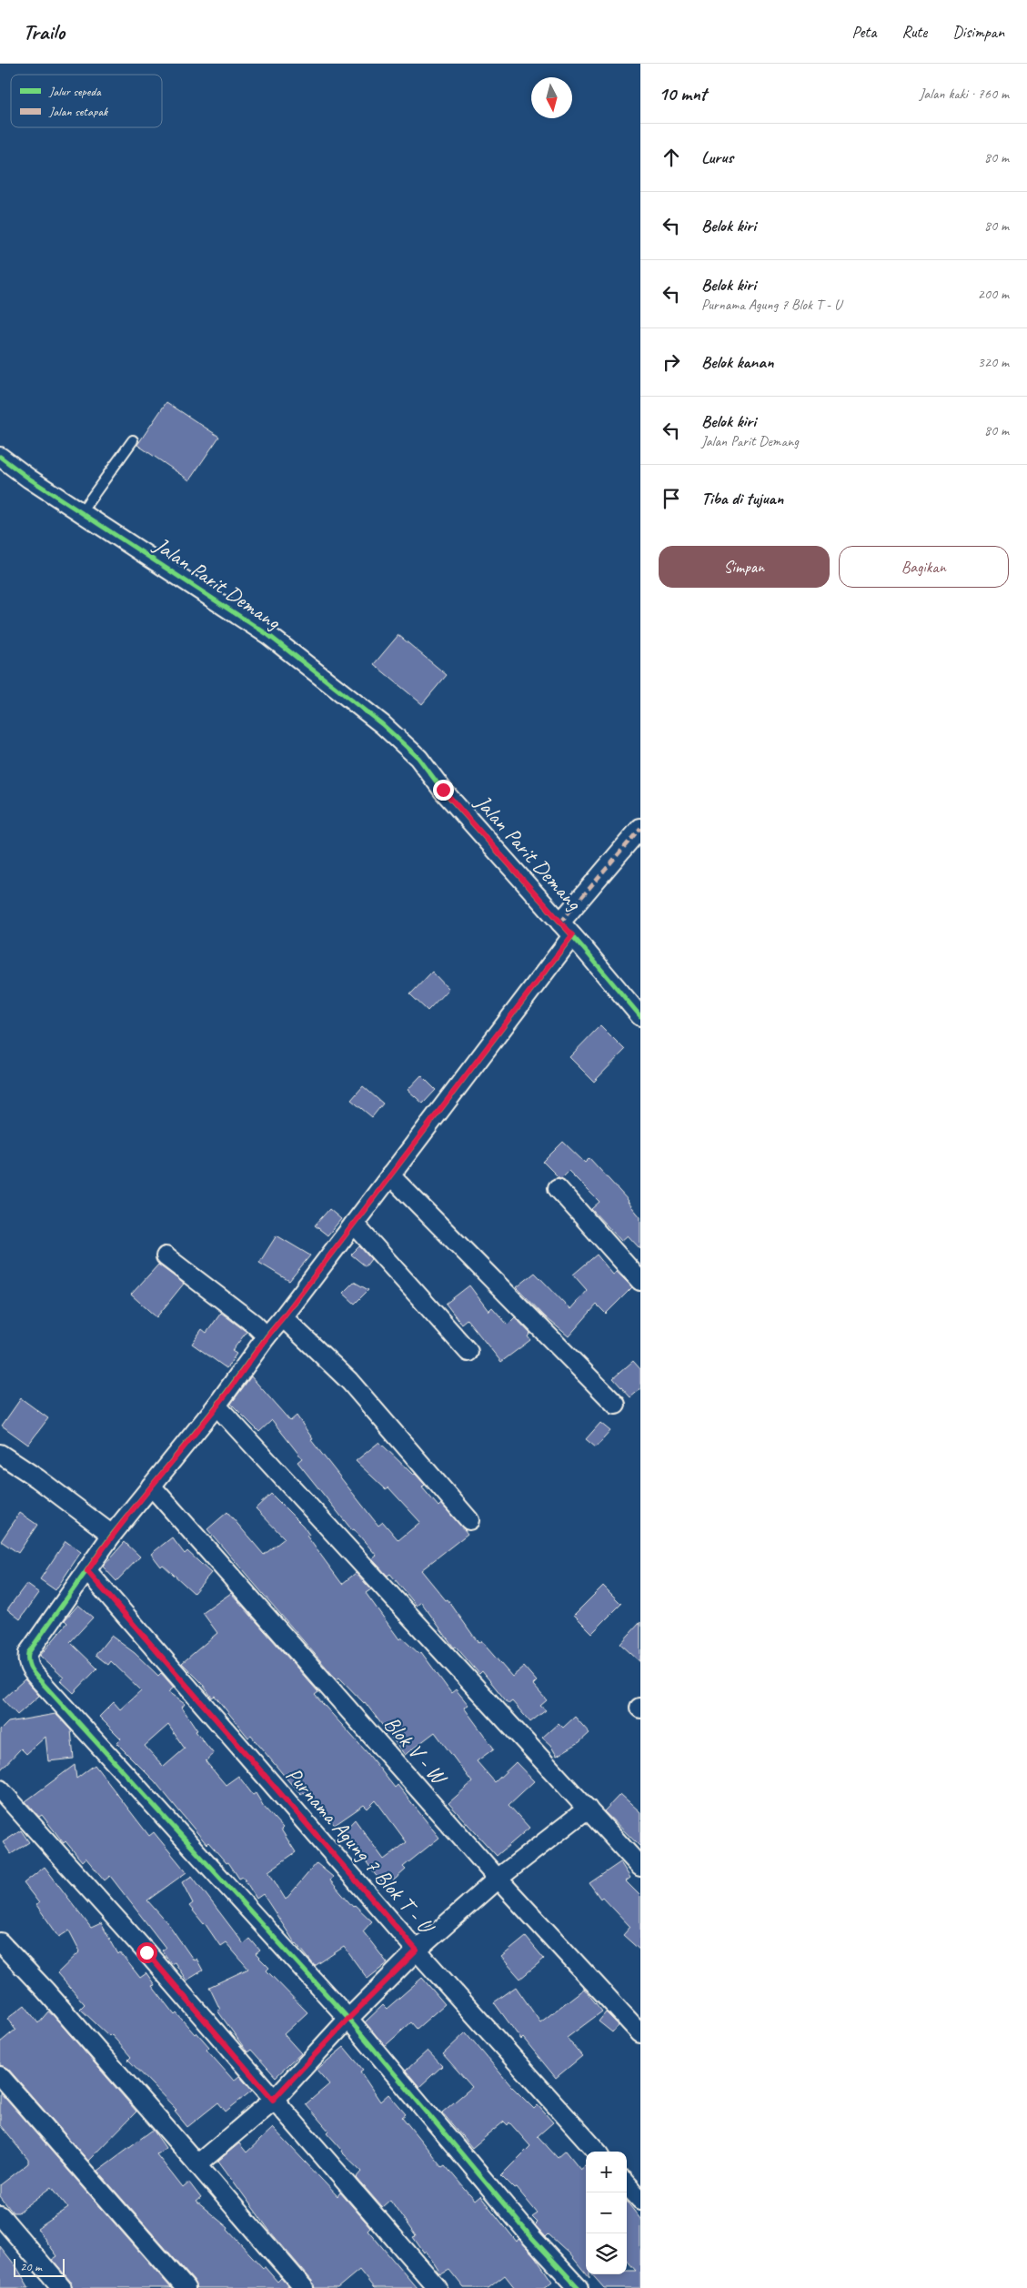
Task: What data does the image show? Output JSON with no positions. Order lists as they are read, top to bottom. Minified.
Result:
{"streets":{"street":["Jalan Parit Demang","Blok V - W","Purnama Agung 7 Blok T - U"]},"legend":["Jalur sepeda","Jalan setapak"],"scale_bar":"20 m","north":"bottom","page":{"header":"Trailo","nav":["Peta","Rute","Disimpan"],"heading":["10 mnt","Jalan kaki · 760 m"],"list":[["Lurus","80 m"],["Belok kiri","80 m"],["Belok kiri","Purnama Agung 7 Blok T - U","200 m"],["Belok kanan","320 m"],["Belok kiri","Jalan Parit Demang","80 m"],"Tiba di tujuan"],"buttons":["Simpan","Bagikan"],"map_buttons":["+","−"],"scale":"20 m"}}
